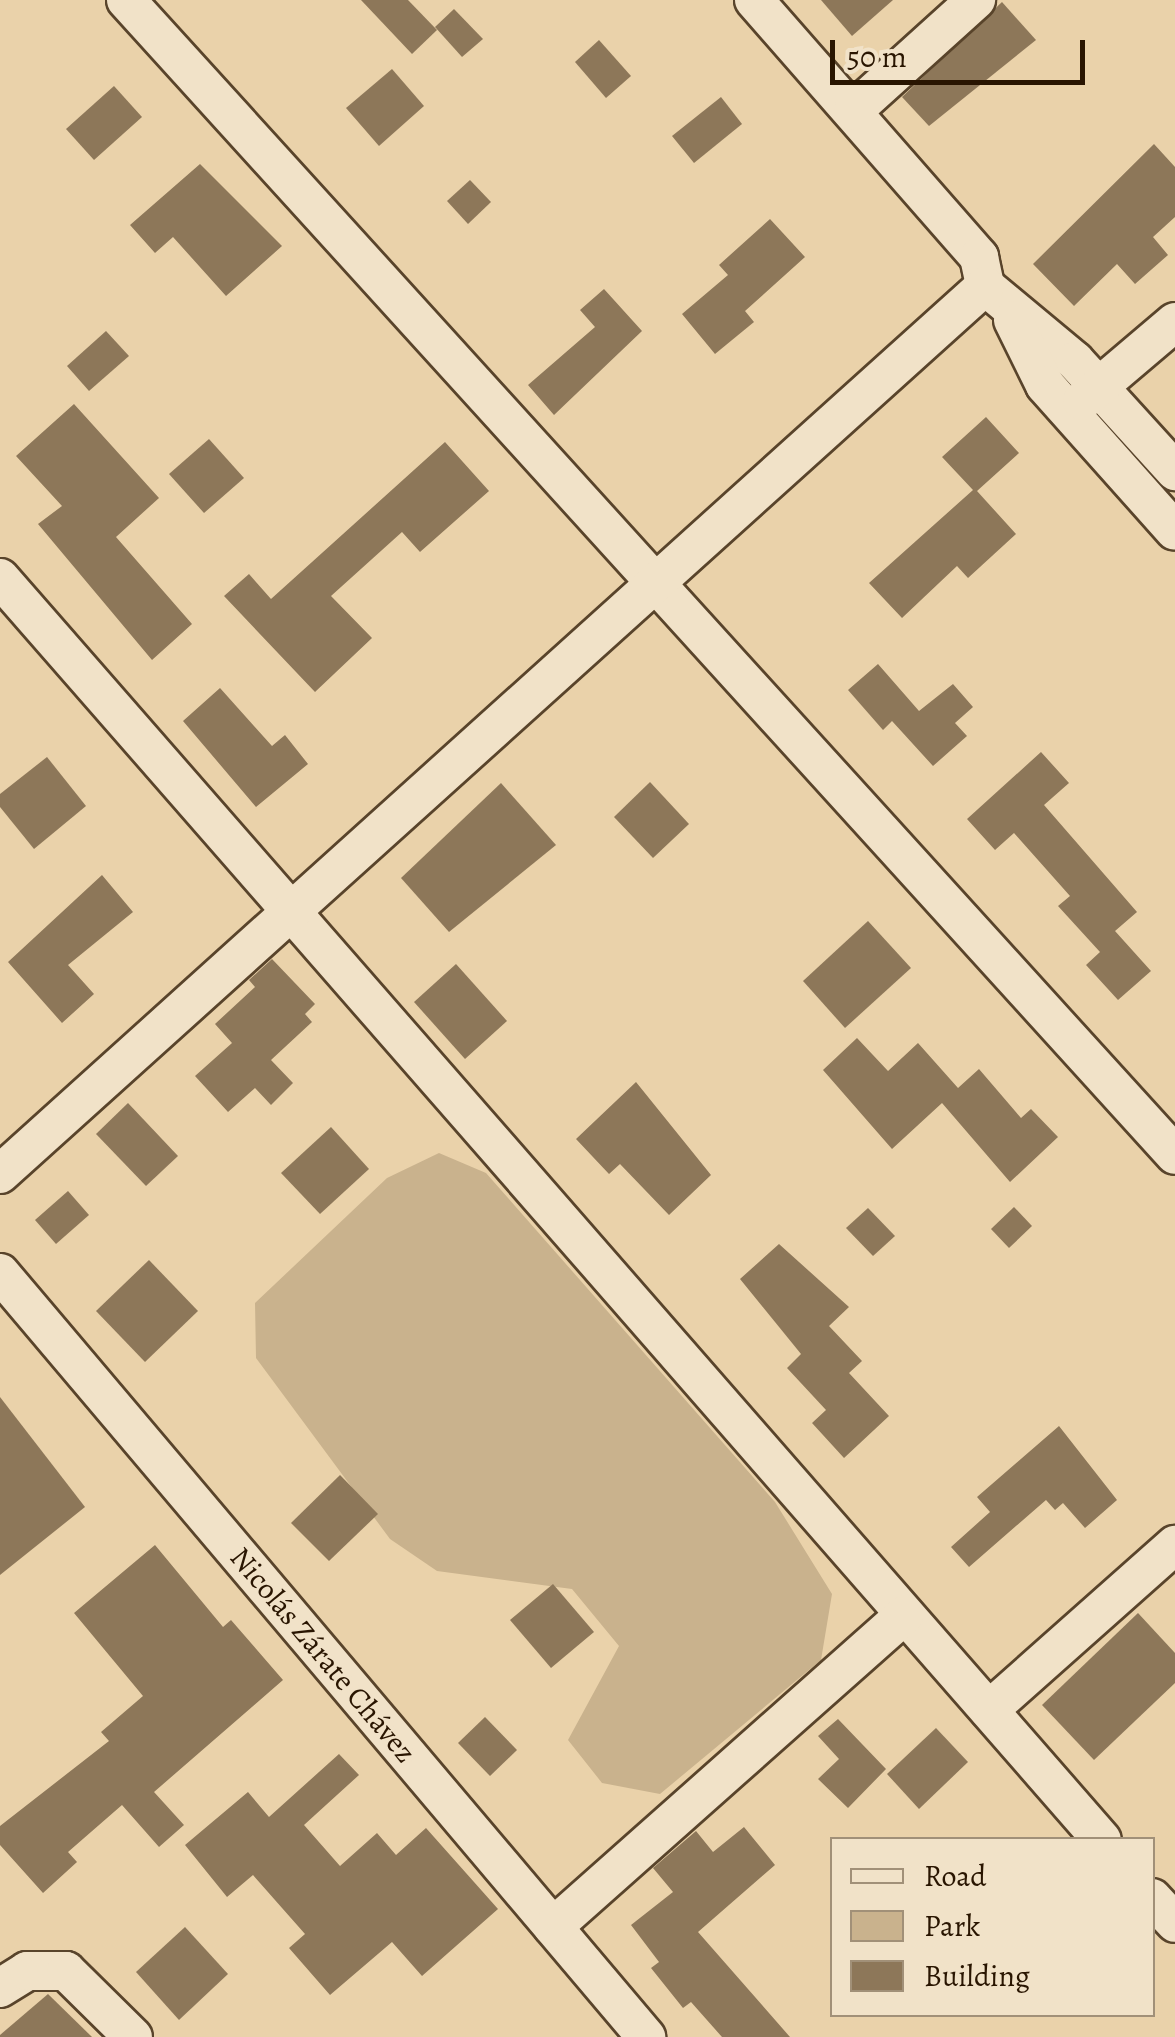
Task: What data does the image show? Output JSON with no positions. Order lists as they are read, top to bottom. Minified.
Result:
{"streets":{"street":["Nicolás Zárate Chávez"]},"legend":["Road","Park","Building"],"scale_bar":"50 m"}
